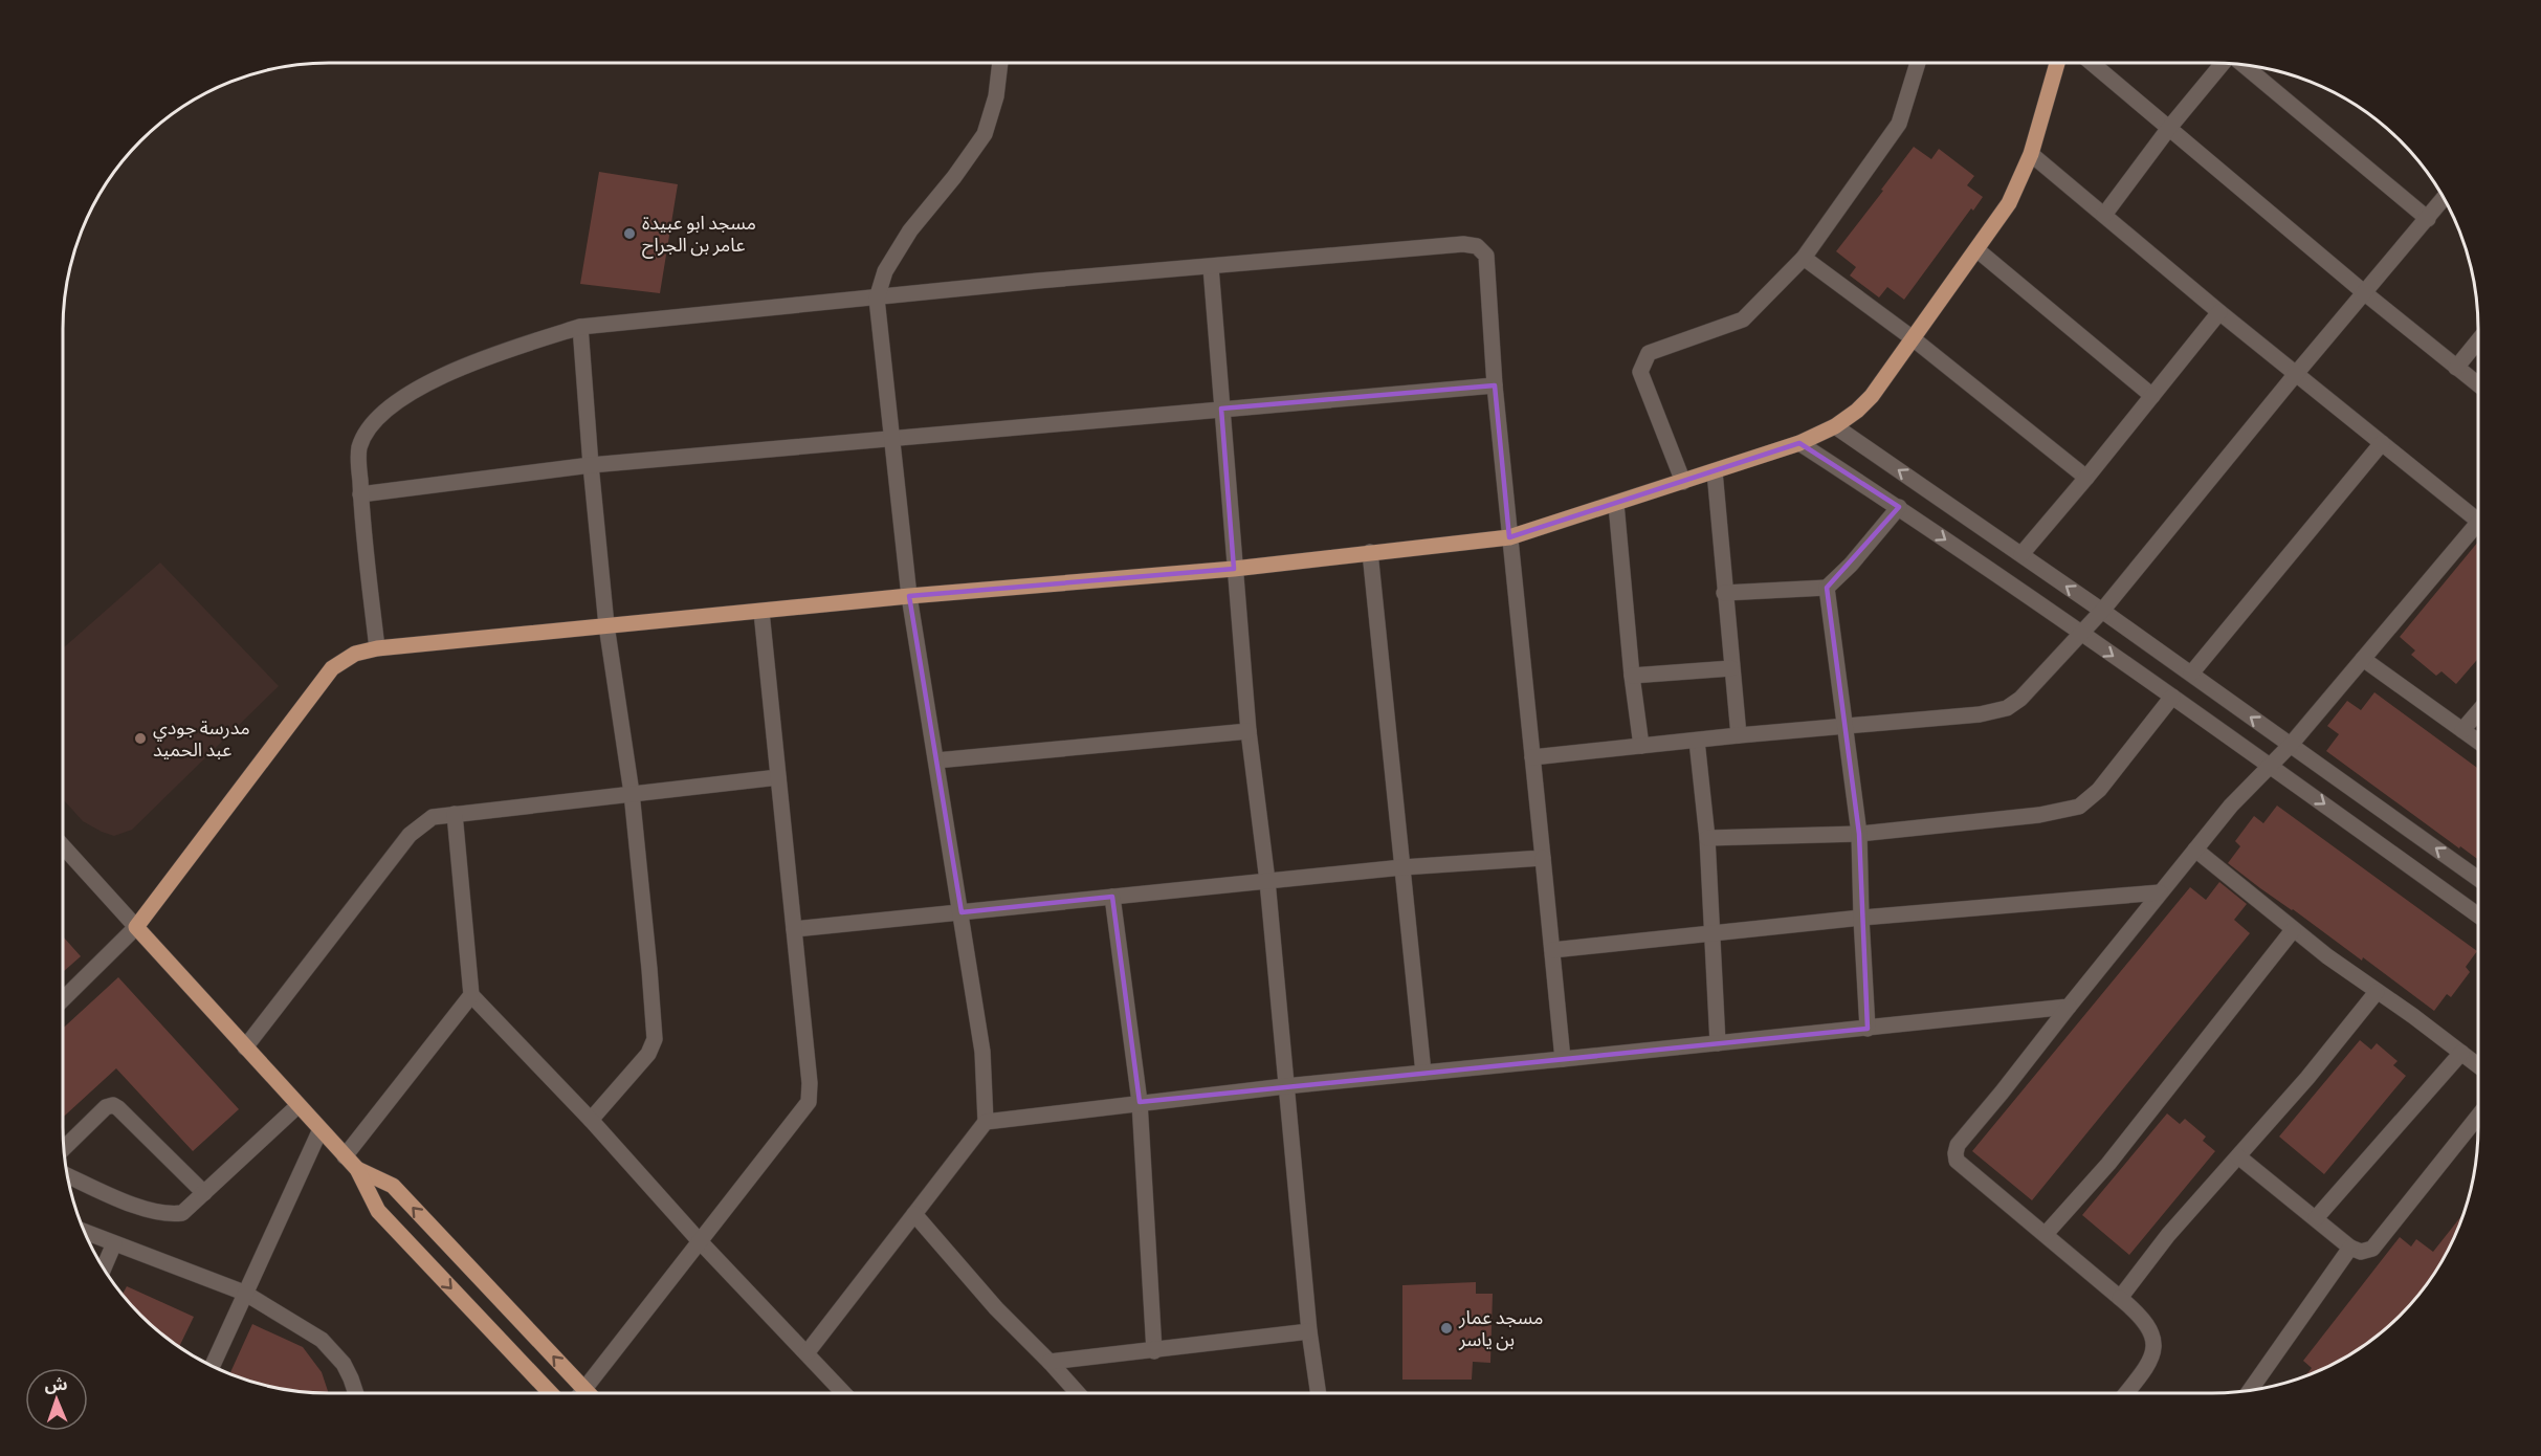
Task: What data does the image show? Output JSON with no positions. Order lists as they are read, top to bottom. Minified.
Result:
{"places":["مسجد ابو عبيدة عامر بن الجراح","مدرسة جودي عبد الحميد","مسجد عمار بن ياسر"],"north":"top"}
